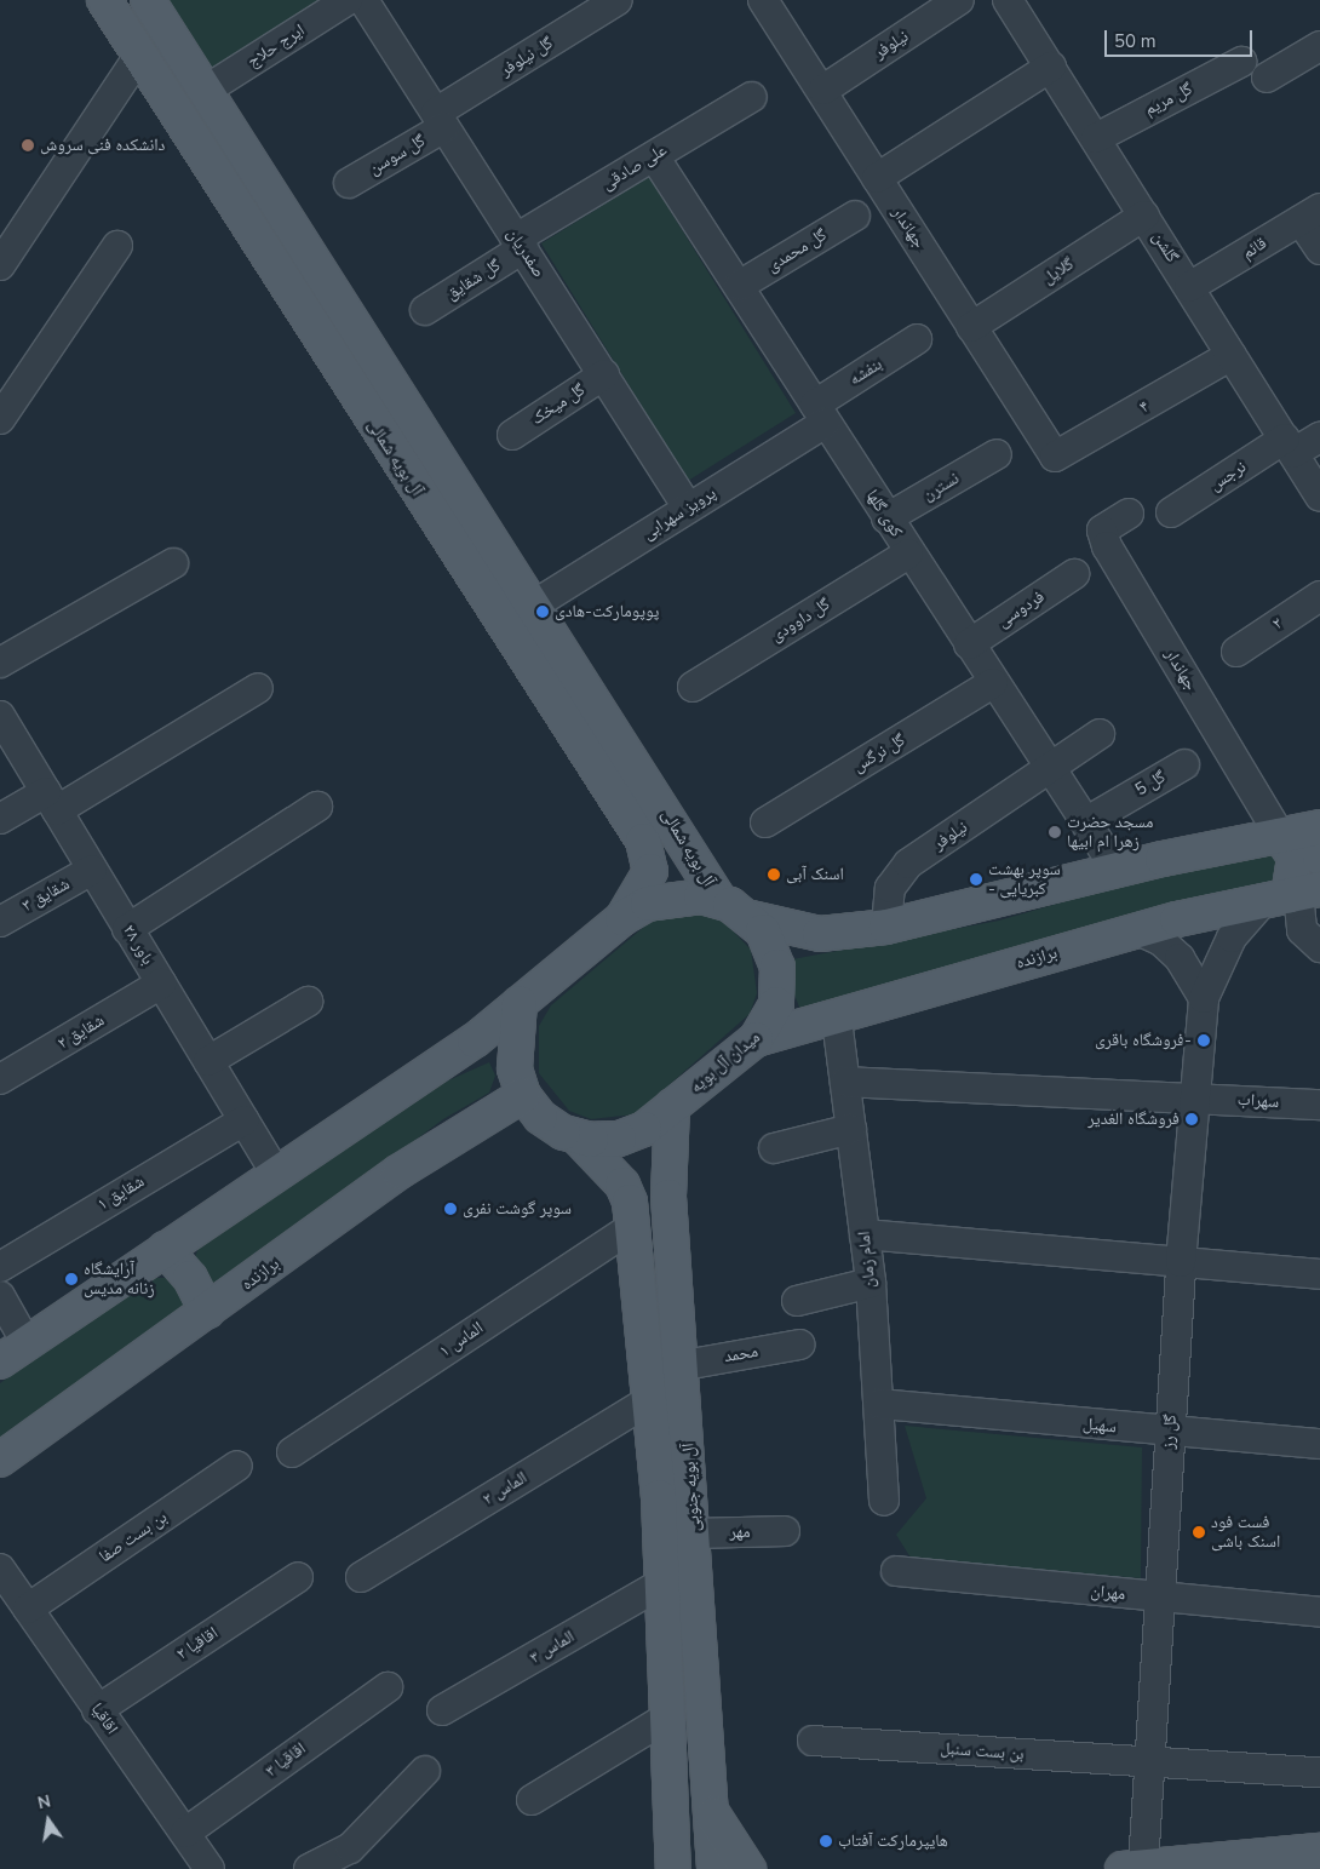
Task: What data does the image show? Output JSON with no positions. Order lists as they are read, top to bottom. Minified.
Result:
{"streets":{"main road":["آل بویه شمالی","برازنده","میدان آل بویه","آل بویه جنوبی"],"street":["نیلوفر","ایرج حلاج","گل نیلوفر","گل مریم","گل سوسن","علی صادقی","جهاندار","گلشن","قائم","گل محمدی","صفدریان","گلایل","گل شقایق","بنفشه","گل میخک","۴","نرجس","نسترن","پرویز سهرابی","کوی گلها","فردوسی","گل داوودی","۲","گل نرگس","گل 5","شقایق ۳","باور ۲۸","شقایق ۲","سهراب","شقایق ۱","امام زمان","الماس ۱","محمد","سهیل","گل رز","الماس ۲","مهر","بن بست صفا","مهران","اقاقیا ۲","الماس ۳","اقاقیا","بن بست سنبل","اقاقیا ۳"]},"crossings":[["نیلوفر","جهاندار"],["نیلوفر","کوی گلها"],["ایرج حلاج","آل بویه شمالی"],["گل نیلوفر","گل سوسن"],["گل نیلوفر","صفدریان"],["گل مریم","گلشن"],["گل سوسن","صفدریان"],["علی صادقی","صفدریان"],["علی صادقی","گل شقایق"],["علی صادقی","کوی گلها"],["جهاندار","گلایل"],["جهاندار","۴"],["گلشن","قائم"],["گلشن","گلایل"],["گلشن","۴"],["گلشن","نرجس"],["گل محمدی","کوی گلها"],["صفدریان","گل شقایق"],["صفدریان","گل میخک"],["صفدریان","پرویز سهرابی"],["بنفشه","پرویز سهرابی"],["بنفشه","کوی گلها"],["آل بویه شمالی","پرویز سهرابی"],["آل بویه شمالی","میدان آل بویه"],["نسترن","کوی گلها"],["پرویز سهرابی","کوی گلها"],["کوی گلها","فردوسی"],["کوی گلها","گل داوودی"],["کوی گلها","گل نرگس"],["کوی گلها","گل 5"],["شقایق ۳","باور ۲۸"],["باور ۲۸","شقایق ۲"],["باور ۲۸","شقایق ۱"],["برازنده","میدان آل بویه"],["برازنده","امام زمان"],["برازنده","گل رز"],["میدان آل بویه","آل بویه جنوبی"],["سهراب","امام زمان"],["سهراب","گل رز"],["امام زمان","سهیل"],["الماس ۱","آل بویه جنوبی"],["محمد","آل بویه جنوبی"],["سهیل","گل رز"],["گل رز","مهران"],["گل رز","بن بست سنبل"],["آل بویه جنوبی","الماس ۲"],["آل بویه جنوبی","مهر"],["آل بویه جنوبی","الماس ۳"],["بن بست صفا","اقاقیا"],["اقاقیا ۲","اقاقیا"],["اقاقیا","اقاقیا ۳"]],"places":["دانشکده فنی سروش","پوپومارکت-هادی","مسجد حضرت زهرا ام ابیها","اسنک آبی","سوپر بهشت - کبریایی","فروشگاه باقری-","فروشگاه الغدیر","سوپر گوشت نفری","آرایشگاه زنانه مدیس","فست فود اسنک باشی","هایپرمارکت آفتاب"],"scale_bar":"50 m","north":"top"}
